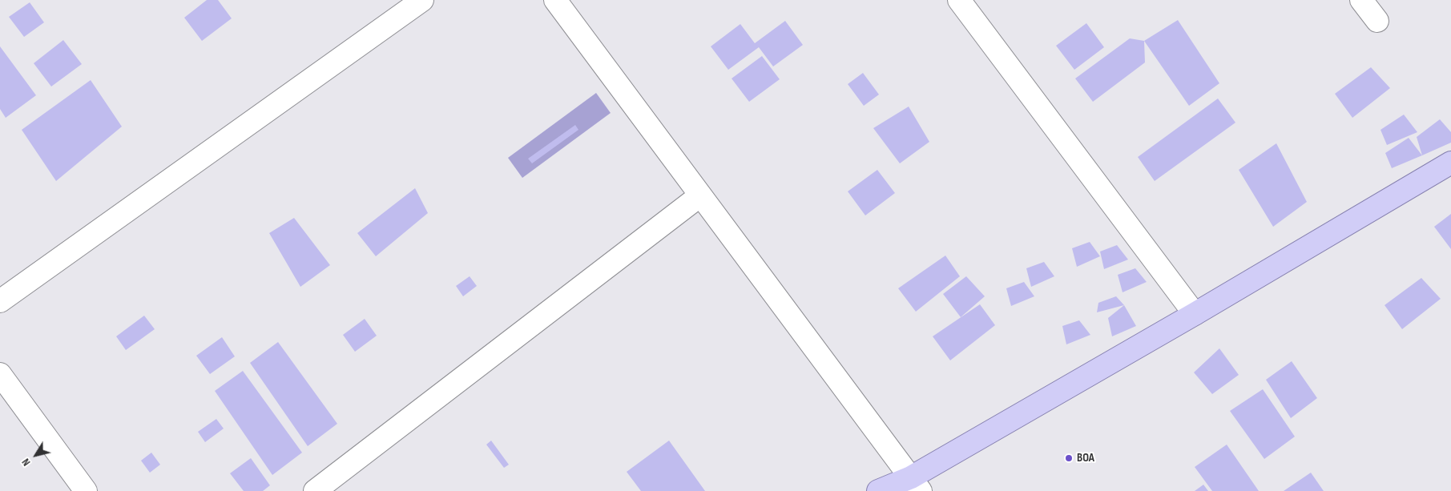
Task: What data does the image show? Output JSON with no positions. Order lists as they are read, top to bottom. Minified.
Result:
{"places":["BOA"],"north":"bottom left"}
